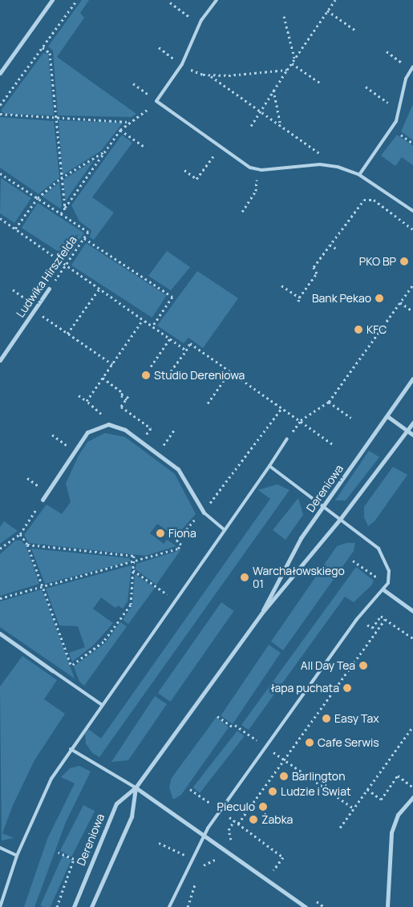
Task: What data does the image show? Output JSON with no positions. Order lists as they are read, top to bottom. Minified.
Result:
{"streets":{"street":["Ludwika Hirszfelda","Dereniowa"]},"places":["PKO BP","Bank Pekao","KFC","Studio Dereniowa","Fiona","Warchałowskiego 01","All Day Tea","łapa puchata","Easy Tax","Cafe Serwis","Barlington","Ludzie i Świat","Pieculo","Żabka"]}
